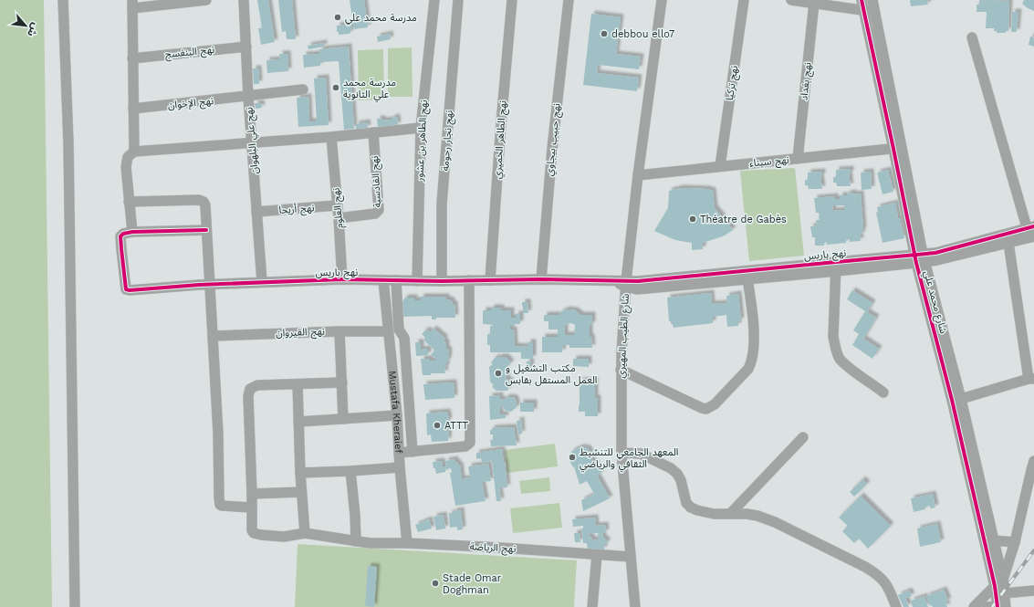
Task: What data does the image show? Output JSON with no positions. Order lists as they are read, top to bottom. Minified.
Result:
{"streets":{"street":["نهج البنفسج","نهج بغداد","نهج تركيا","نهج الإخوان","نهج الطاهر الخميري","نهج حبيب بيجاوي","نهج علي البلهوان","نهج الطاهر بن عشور","نهج نجار رحومة","نهج سيناء","نهج القادسية","نهج العلوم","نهج أريحا","نهج باريس","شارع محمد علي","نهج القيروان","شارع الطيب المهيري","Mustafa Kheraief","نهج الرياضة"]},"crossings":[["نهج البنفسج","نهج علي البلهوان"],["نهج بغداد","نهج سيناء"],["نهج تركيا","نهج سيناء"],["نهج الإخوان","نهج علي البلهوان"],["نهج الطاهر الخميري","نهج باريس"],["نهج حبيب بيجاوي","نهج باريس"],["نهج علي البلهوان","نهج أريحا"],["نهج علي البلهوان","نهج باريس"],["نهج الطاهر بن عشور","نهج باريس"],["نهج نجار رحومة","نهج باريس"],["نهج سيناء","شارع محمد علي"],["نهج سيناء","شارع الطيب المهيري"],["نهج القادسية","نهج العلوم"],["نهج العلوم","نهج أريحا"],["نهج العلوم","نهج باريس"],["نهج باريس","شارع محمد علي"],["نهج باريس","شارع الطيب المهيري"],["نهج باريس","Mustafa Kheraief"],["نهج القيروان","Mustafa Kheraief"],["شارع الطيب المهيري","نهج الرياضة"],["Mustafa Kheraief","نهج الرياضة"]],"places":["مدرسة محمد علي","debbou ello7","مدرسة محمد علي الثانوية","Théatre de Gabès","مكتب التشغيل و العمل المستقل بقابس","ATTT","المعهد الجامعي للتنشيط الثقافي والرياضي","Stade Omar Doghman"],"north":"bottom right"}
